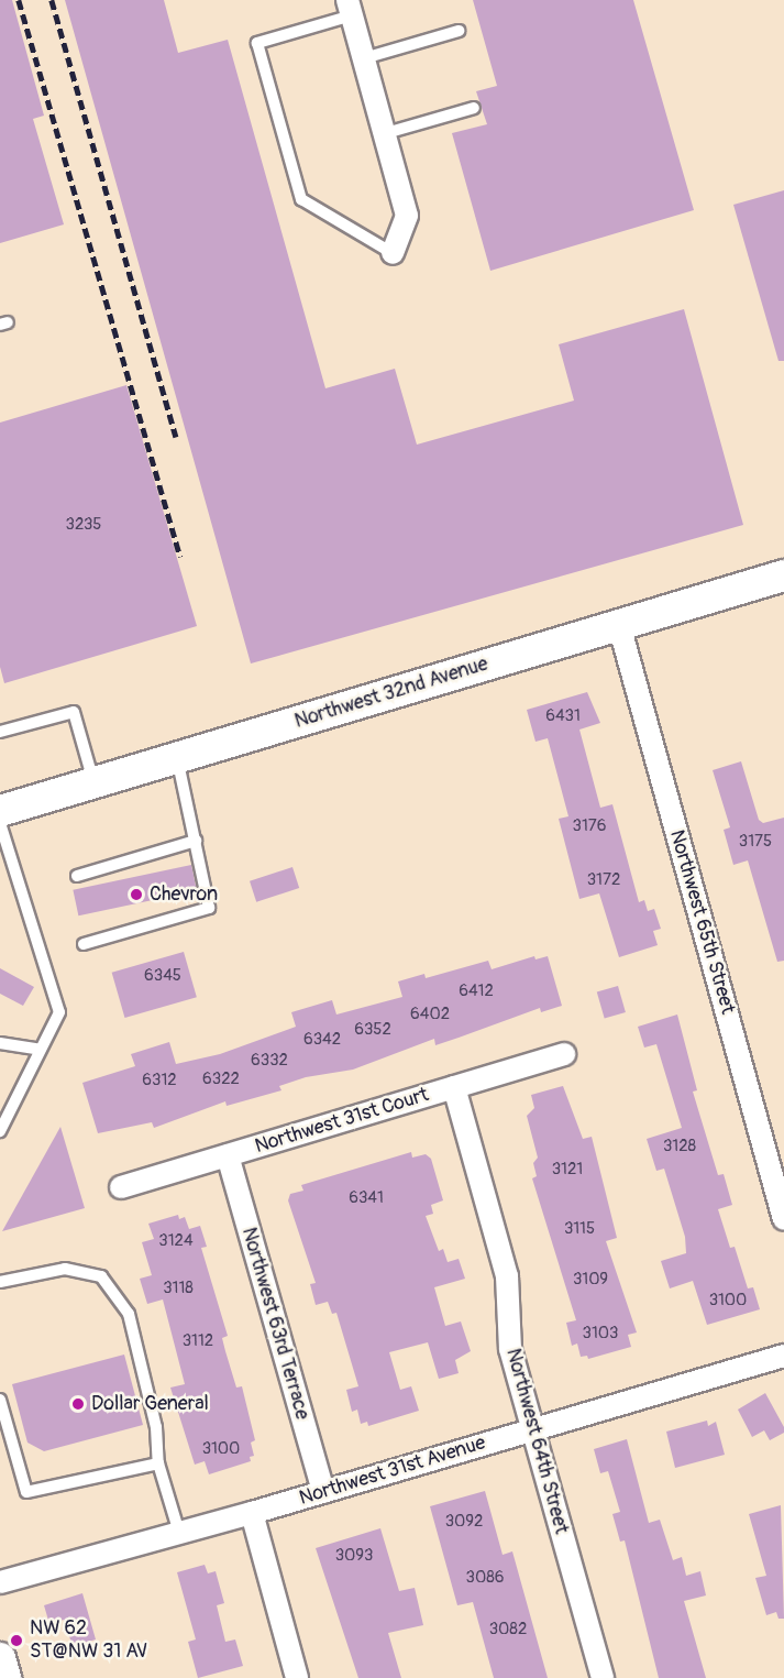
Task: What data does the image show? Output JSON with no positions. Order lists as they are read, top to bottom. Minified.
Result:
{"streets":{"main road":["Northwest 32nd Avenue"],"street":["Northwest 65th Street","Northwest 31st Court","Northwest 63rd Terrace","Northwest 64th Street","Northwest 31st Avenue"]},"crossings":[["Northwest 32nd Avenue","Northwest 65th Street"],["Northwest 31st Court","Northwest 63rd Terrace"],["Northwest 31st Court","Northwest 64th Street"],["Northwest 63rd Terrace","Northwest 31st Avenue"],["Northwest 64th Street","Northwest 31st Avenue"]],"places":["Chevron","Dollar General","NW 62 ST@NW 31 AV"],"house_numbers":["3235","6431","3176","3175","3172","6345","6412","6402","6352","6342","6332","6322","6312","3128","3121","6341","3115","3124","3109","3118","3100","3103","3112","3100","3092","3093","3086","3082"]}
